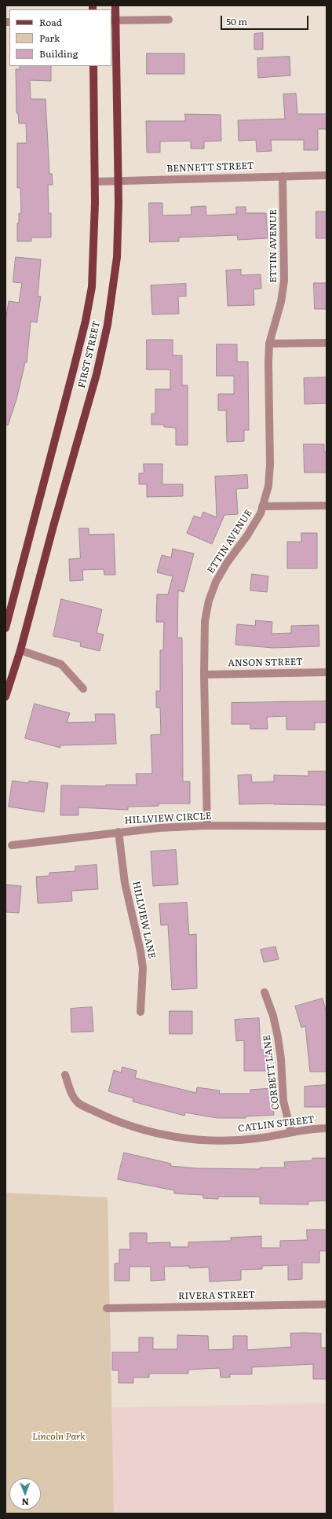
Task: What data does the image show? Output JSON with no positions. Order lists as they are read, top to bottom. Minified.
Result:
{"streets":{"main road":["FIRST STREET"],"street":["BENNETT STREET","ETTIN AVENUE","ANSON STREET","HILLVIEW CIRCLE","HILLVIEW LANE","CORBETT LANE","CATLIN STREET","RIVERA STREET"]},"crossings":[["BENNETT STREET","ETTIN AVENUE"],["BENNETT STREET","FIRST STREET"],["ETTIN AVENUE","ANSON STREET"],["ETTIN AVENUE","HILLVIEW CIRCLE"],["HILLVIEW CIRCLE","HILLVIEW LANE"],["CORBETT LANE","CATLIN STREET"]],"parks":["Lincoln Park"],"legend":["Road","Park","Building"],"scale_bar":"50 m","north":"bottom"}
